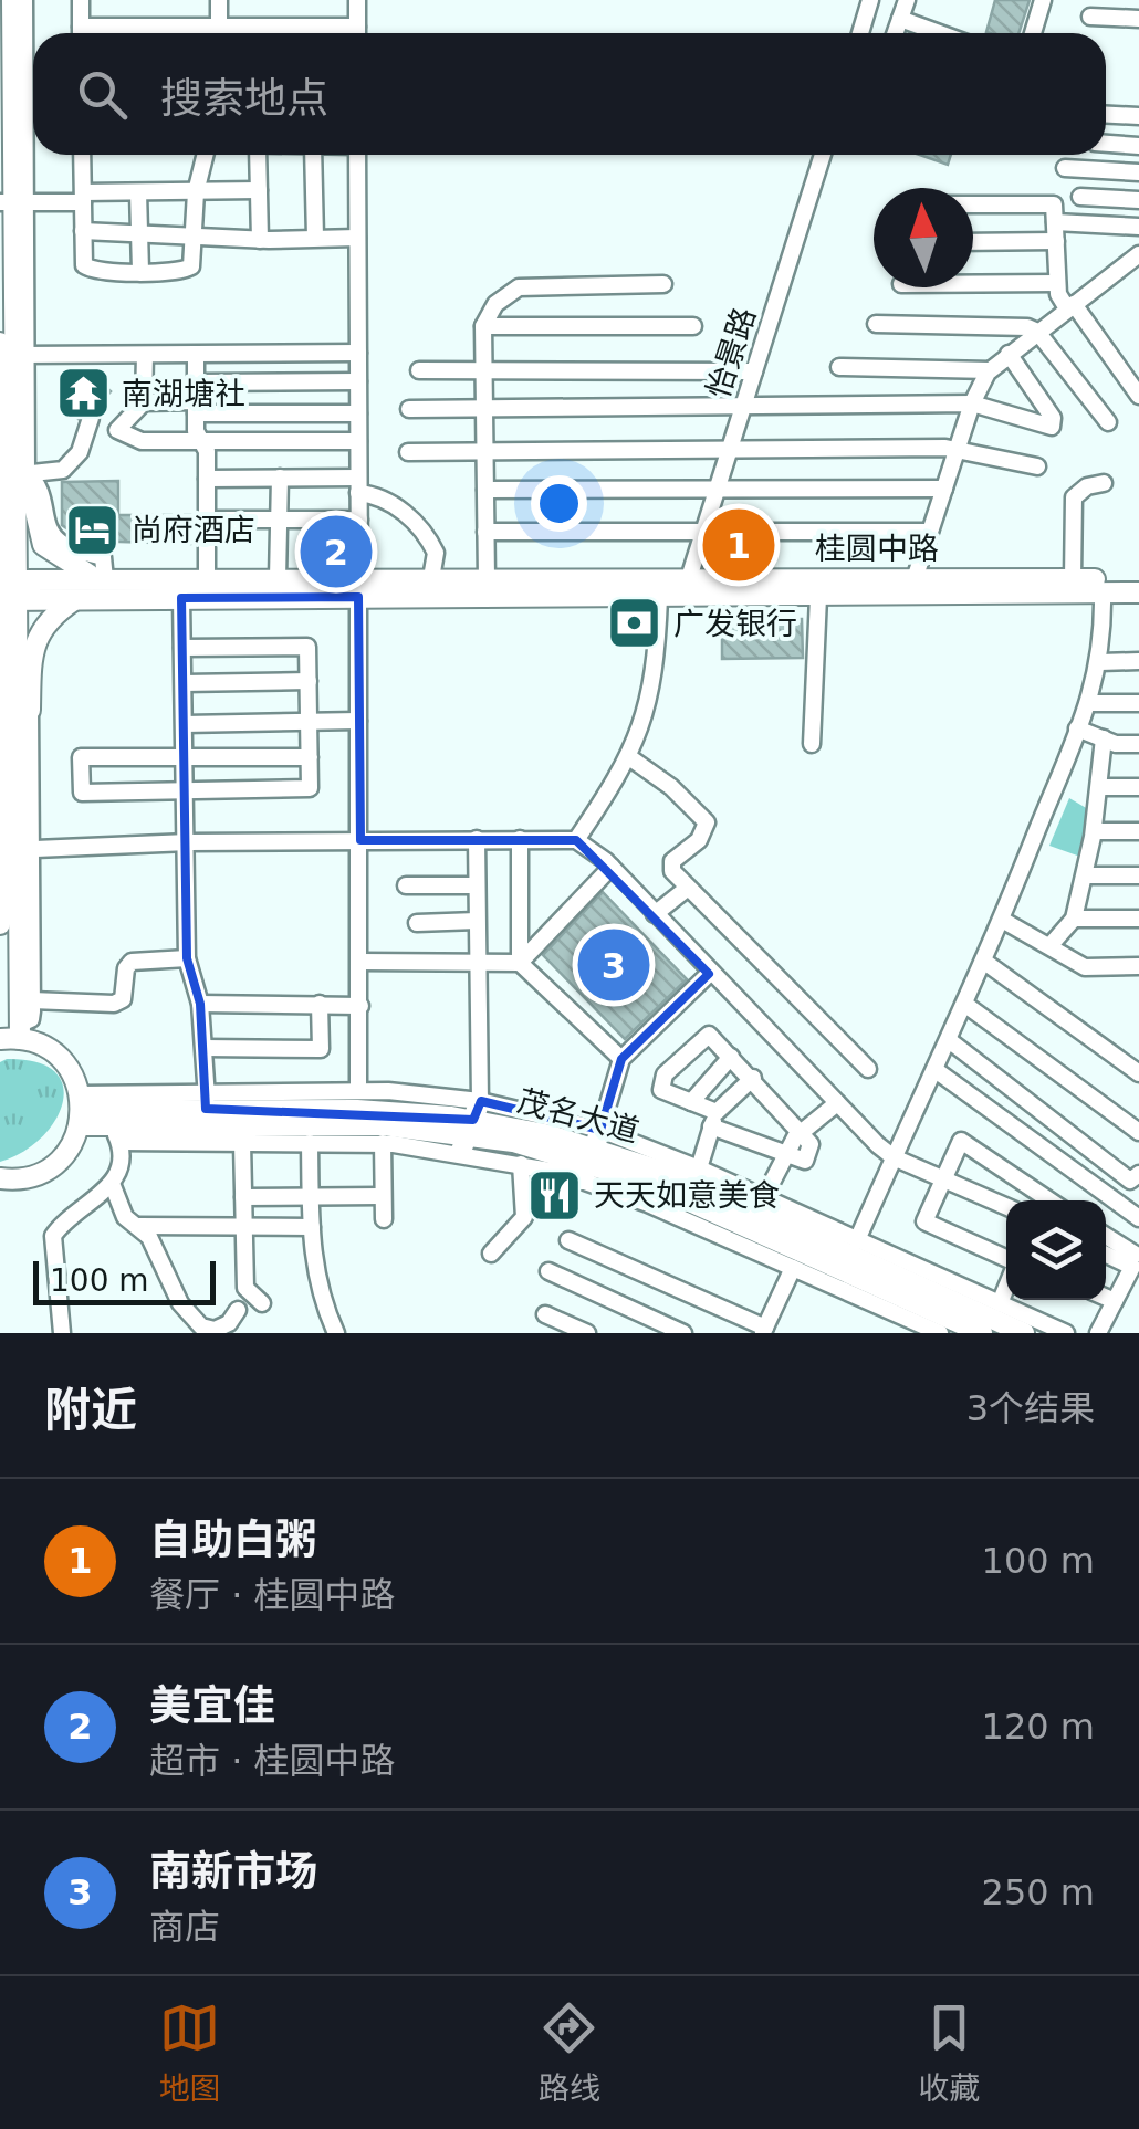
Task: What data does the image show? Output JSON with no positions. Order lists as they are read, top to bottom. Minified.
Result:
{"streets":{"main road":["桂圆中路","茂名大道"],"street":["怡景路"]},"crossings":[["怡景路","桂圆中路"]],"places":{"temple":["南湖塘社"],"hotel":["尚府酒店"],"bank":["广发银行"],"restaurant":["天天如意美食"]},"scale_bar":"100 m","north":"top","page":{"search":"搜索地点","pins":["1","2","3"],"scale":"100 m","heading":["附近","3个结果"],"list":[{"mark":"1","name":"自助白粥","note":"餐厅 · 桂圆中路","value":"100 m"},{"mark":"2","name":"美宜佳","note":"超市 · 桂圆中路","value":"120 m"},{"mark":"3","name":"南新市场","note":"商店","value":"250 m"}],"nav":["地图","路线","收藏"]}}
